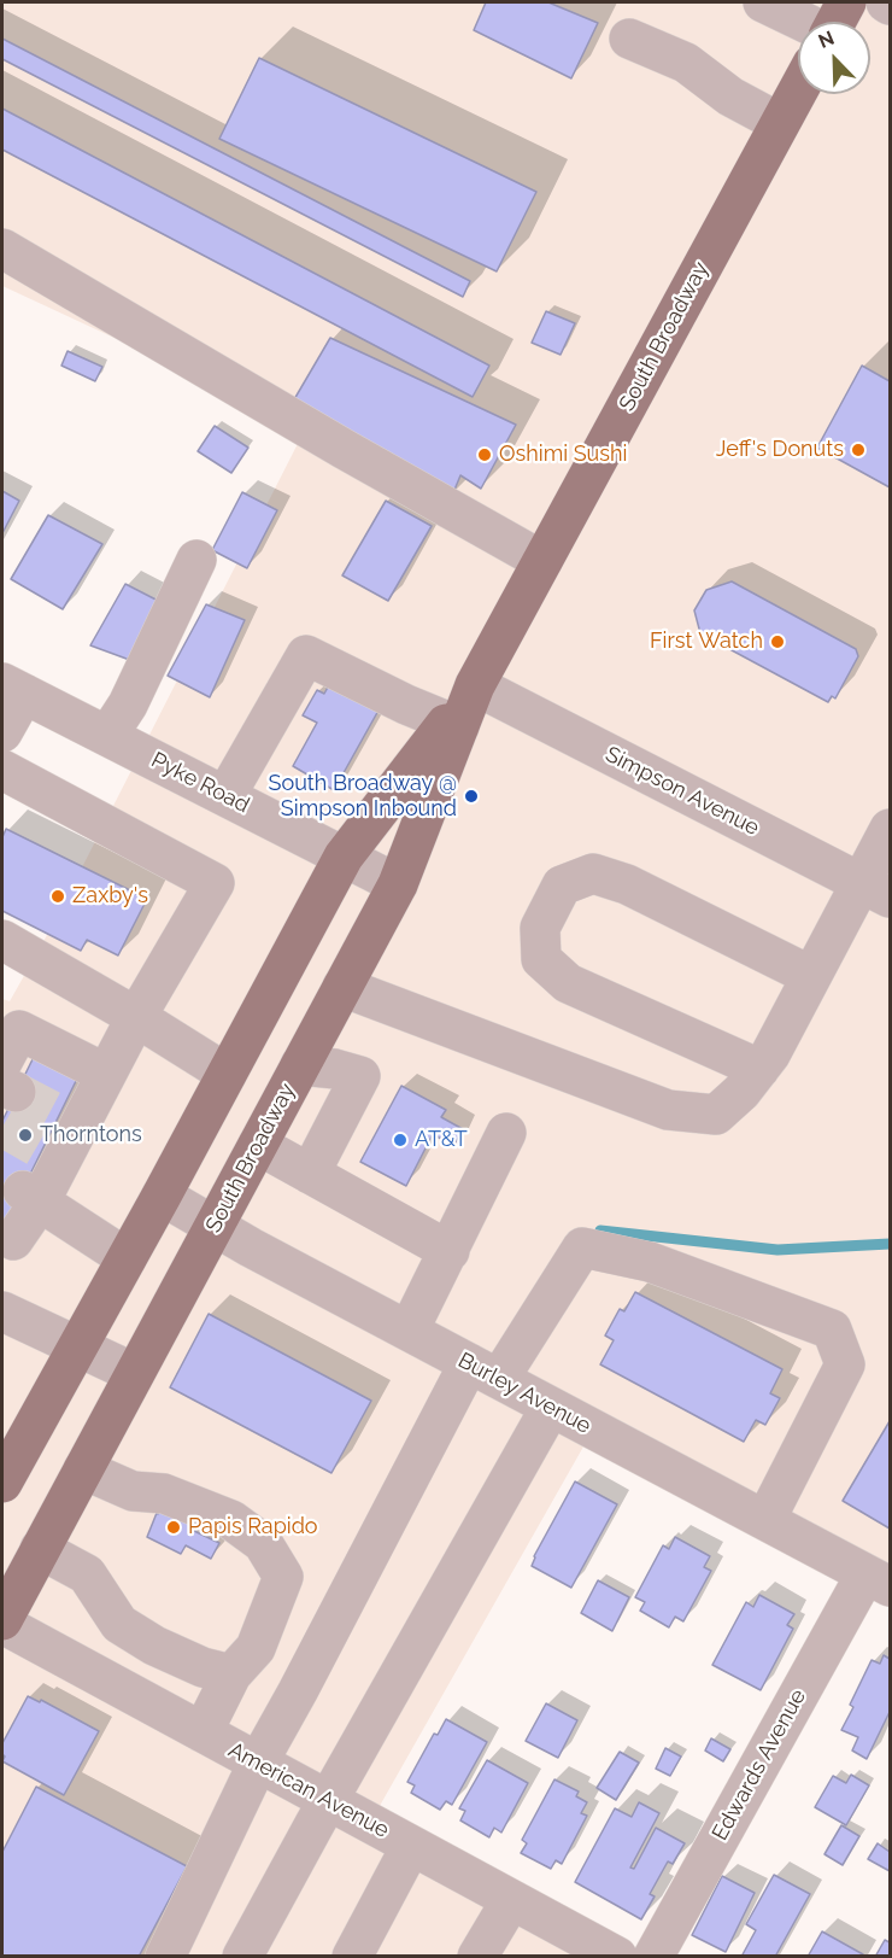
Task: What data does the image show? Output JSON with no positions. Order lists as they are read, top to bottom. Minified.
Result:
{"streets":{"main road":["South Broadway"],"street":["Pyke Road","Simpson Avenue","Burley Avenue","Edwards Avenue","American Avenue"]},"crossings":[["South Broadway","Pyke Road"],["South Broadway","Simpson Avenue"],["South Broadway","Burley Avenue"],["South Broadway","American Avenue"],["Burley Avenue","Edwards Avenue"]],"places":["Jeff's Donuts","Oshimi Sushi","First Watch","South Broadway @ Simpson Inbound","Zaxby's","Thorntons","AT&T","Papis Rapido"],"north":"top left"}
